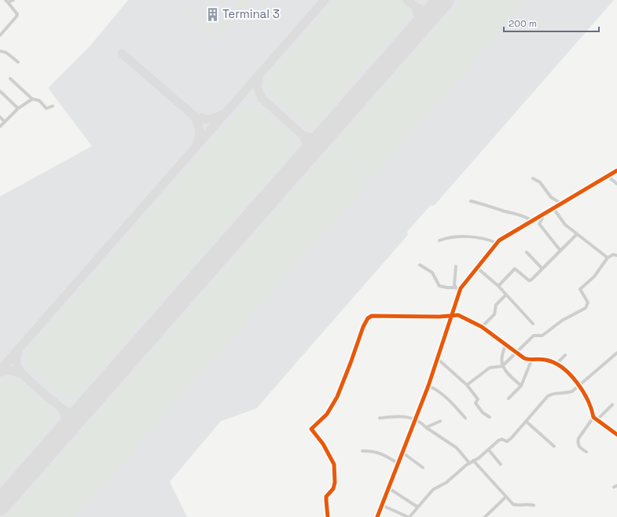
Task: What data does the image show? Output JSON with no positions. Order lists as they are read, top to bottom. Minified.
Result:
{"places":{"building":["Terminal 3"]},"scale_bar":"200 m"}
